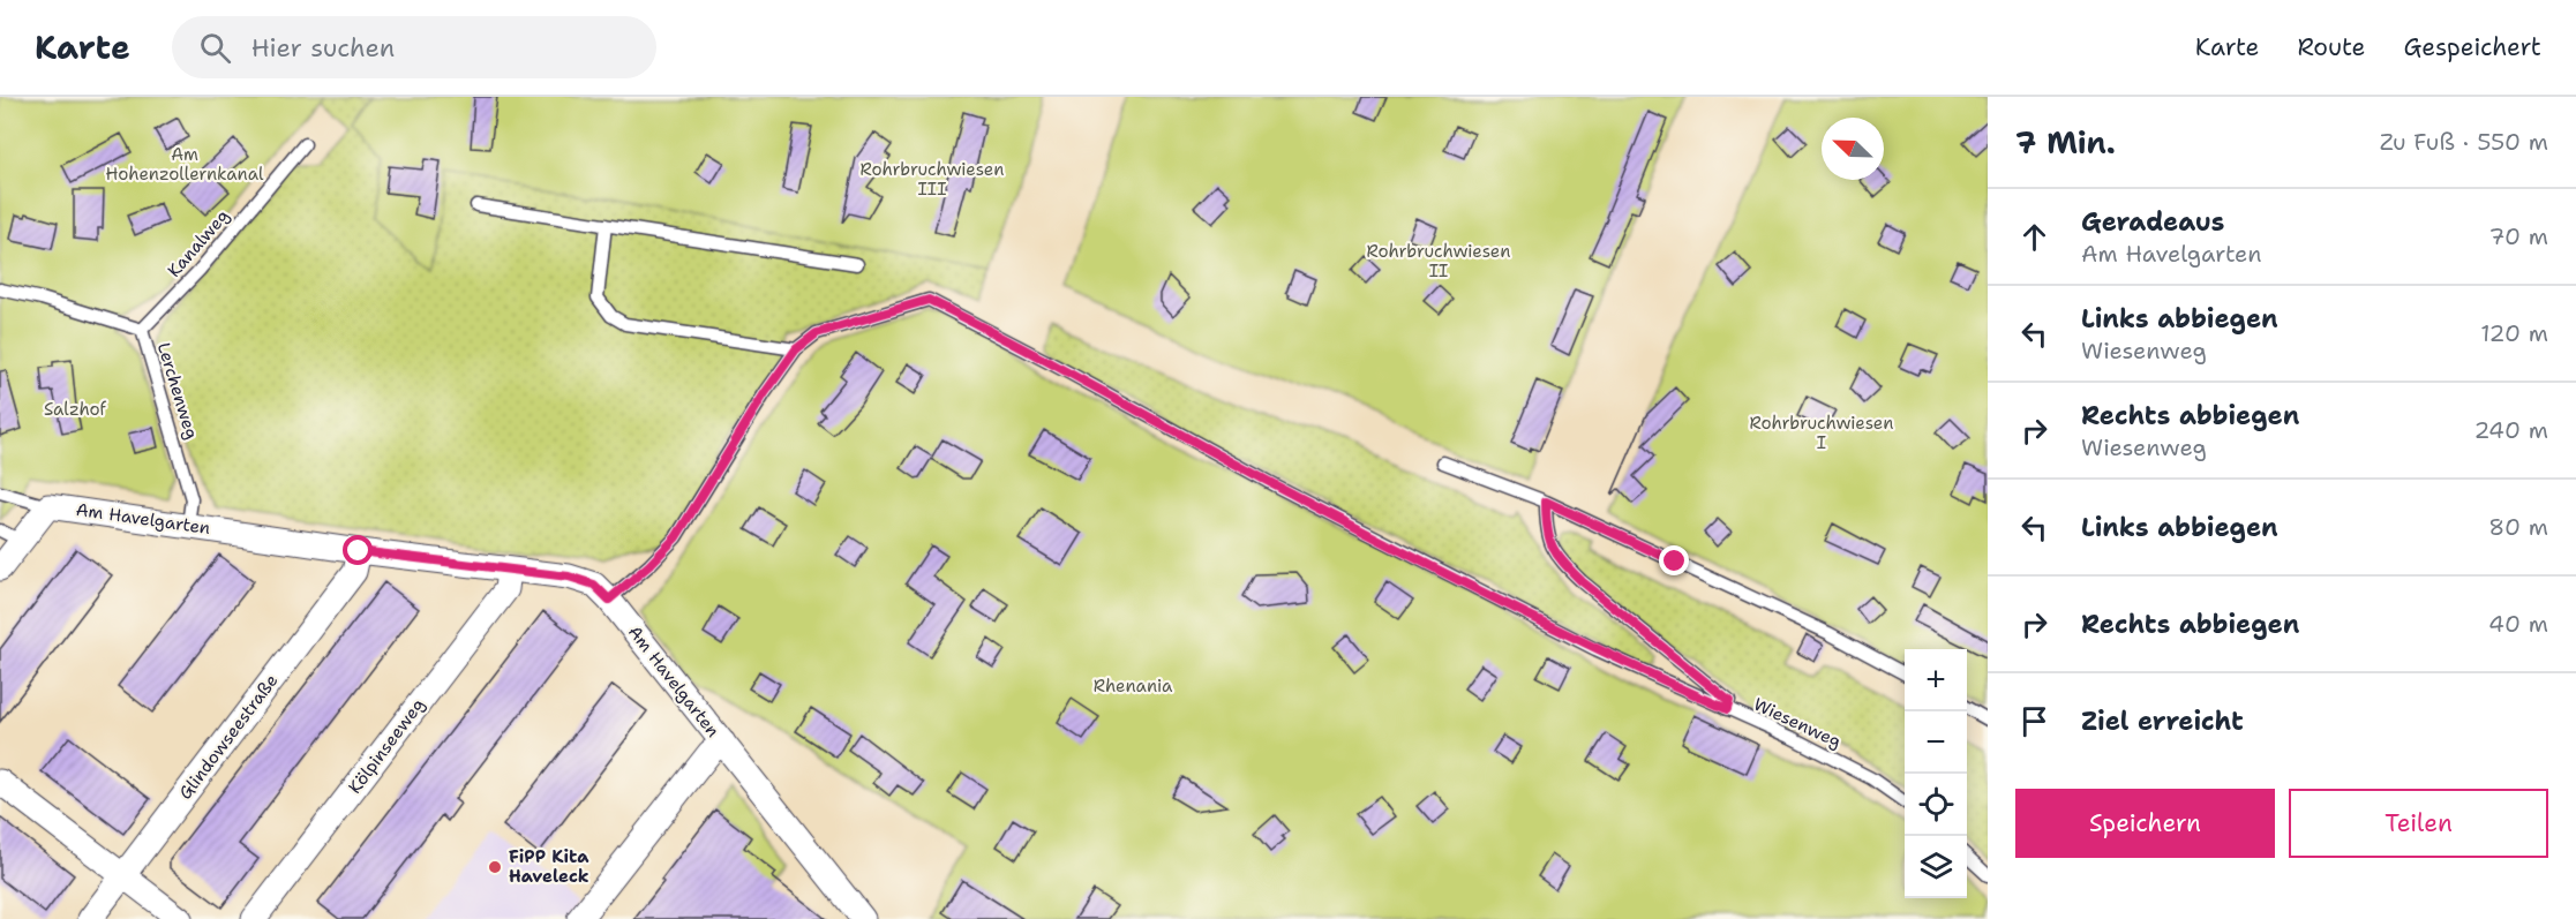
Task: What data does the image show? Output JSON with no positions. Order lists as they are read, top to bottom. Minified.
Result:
{"streets":{"street":["Am Havelgarten","Glindowseestraße","Kölpinseeweg"],"lane":["Kanalweg","Lerchenweg","Wiesenweg"]},"crossings":[["Kanalweg","Lerchenweg"],["Lerchenweg","Am Havelgarten"],["Am Havelgarten","Wiesenweg"],["Am Havelgarten","Glindowseestraße"],["Am Havelgarten","Kölpinseeweg"]],"parks":["Am Hohenzollernkanal","Rohrbruchwiesen III","Rohrbruchwiesen II","Salzhof","Rohrbruchwiesen I","Rhenania"],"places":["FiPP Kita Haveleck"],"north":"top left","page":{"header":"Karte","search":"Hier suchen","nav":["Karte","Route","Gespeichert"],"heading":["7 Min.","Zu Fuß · 550 m"],"list":[["Geradeaus","Am Havelgarten","70 m"],["Links abbiegen","Wiesenweg","120 m"],["Rechts abbiegen","Wiesenweg","240 m"],["Links abbiegen","80 m"],["Rechts abbiegen","40 m"],"Ziel erreicht"],"map_buttons":["+","−"],"buttons":["Speichern","Teilen"]}}
